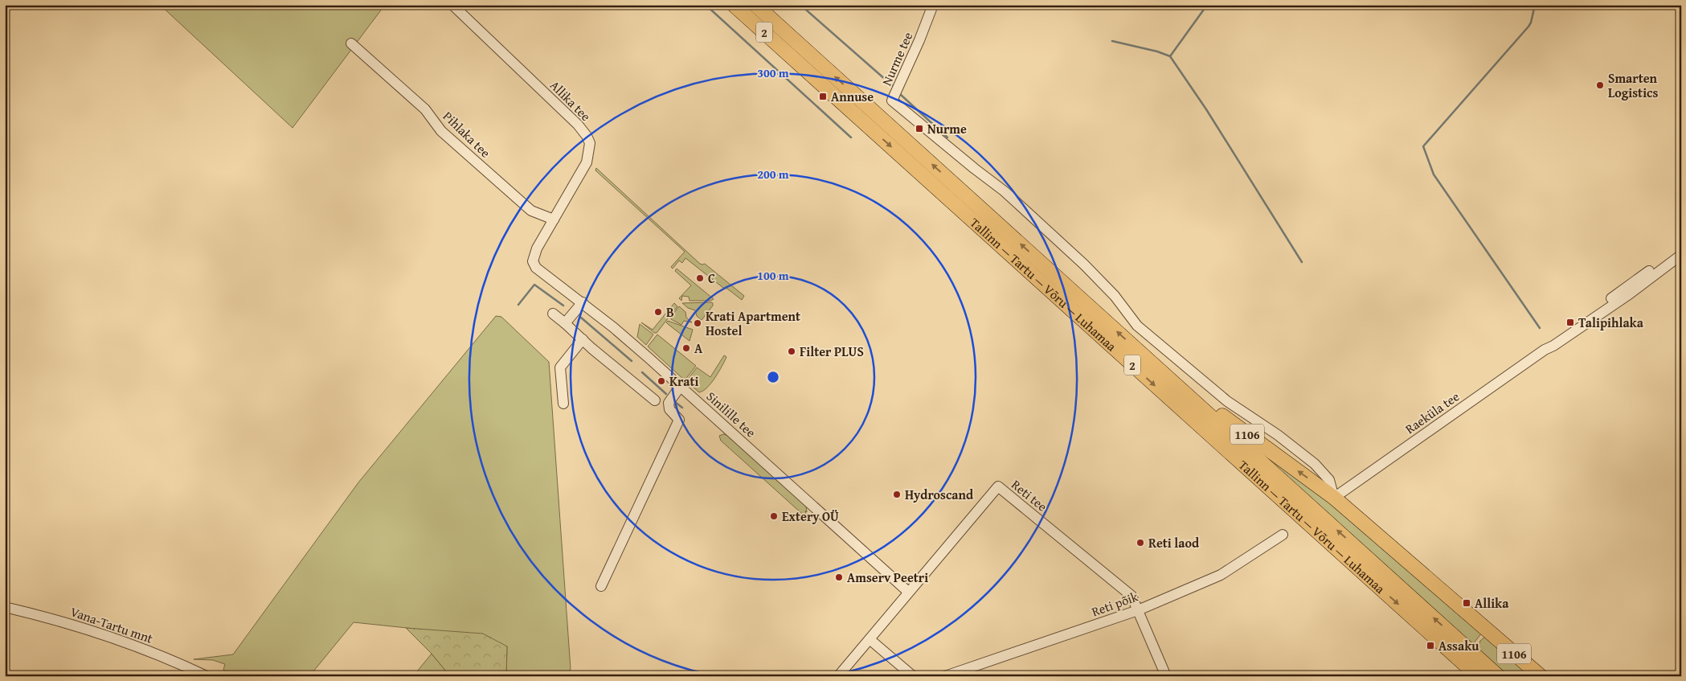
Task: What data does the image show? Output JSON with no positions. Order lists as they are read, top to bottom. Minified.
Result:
{"streets":{"highway":["2","Tallinn — Tartu — Võru — Luhamaa","1106"],"street":["Nurme tee","Allika tee","Pihlaka tee","Raeküla tee","Sinilille tee","Reti tee","Reti põik","Vana-Tartu mnt"]},"crossings":[["Nurme tee","Raeküla tee"],["Nurme tee","1106"],["Allika tee","Pihlaka tee"],["Allika tee","Sinilille tee"],["Tallinn — Tartu — Võru — Luhamaa","1106"],["Raeküla tee","1106"],["Sinilille tee","Reti tee"],["Reti tee","Reti põik"]],"places":{"other":["Smarten Logistics","C","B","Krati Apartment Hostel","A","Filter PLUS","Krati","Hydroscand","Extery OÜ","Reti laod","Amserv Peetri"],"transit":["Annuse","Nurme","Talipihlaka","Allika","Assaku"]},"rings":["300 m","200 m","100 m"]}
